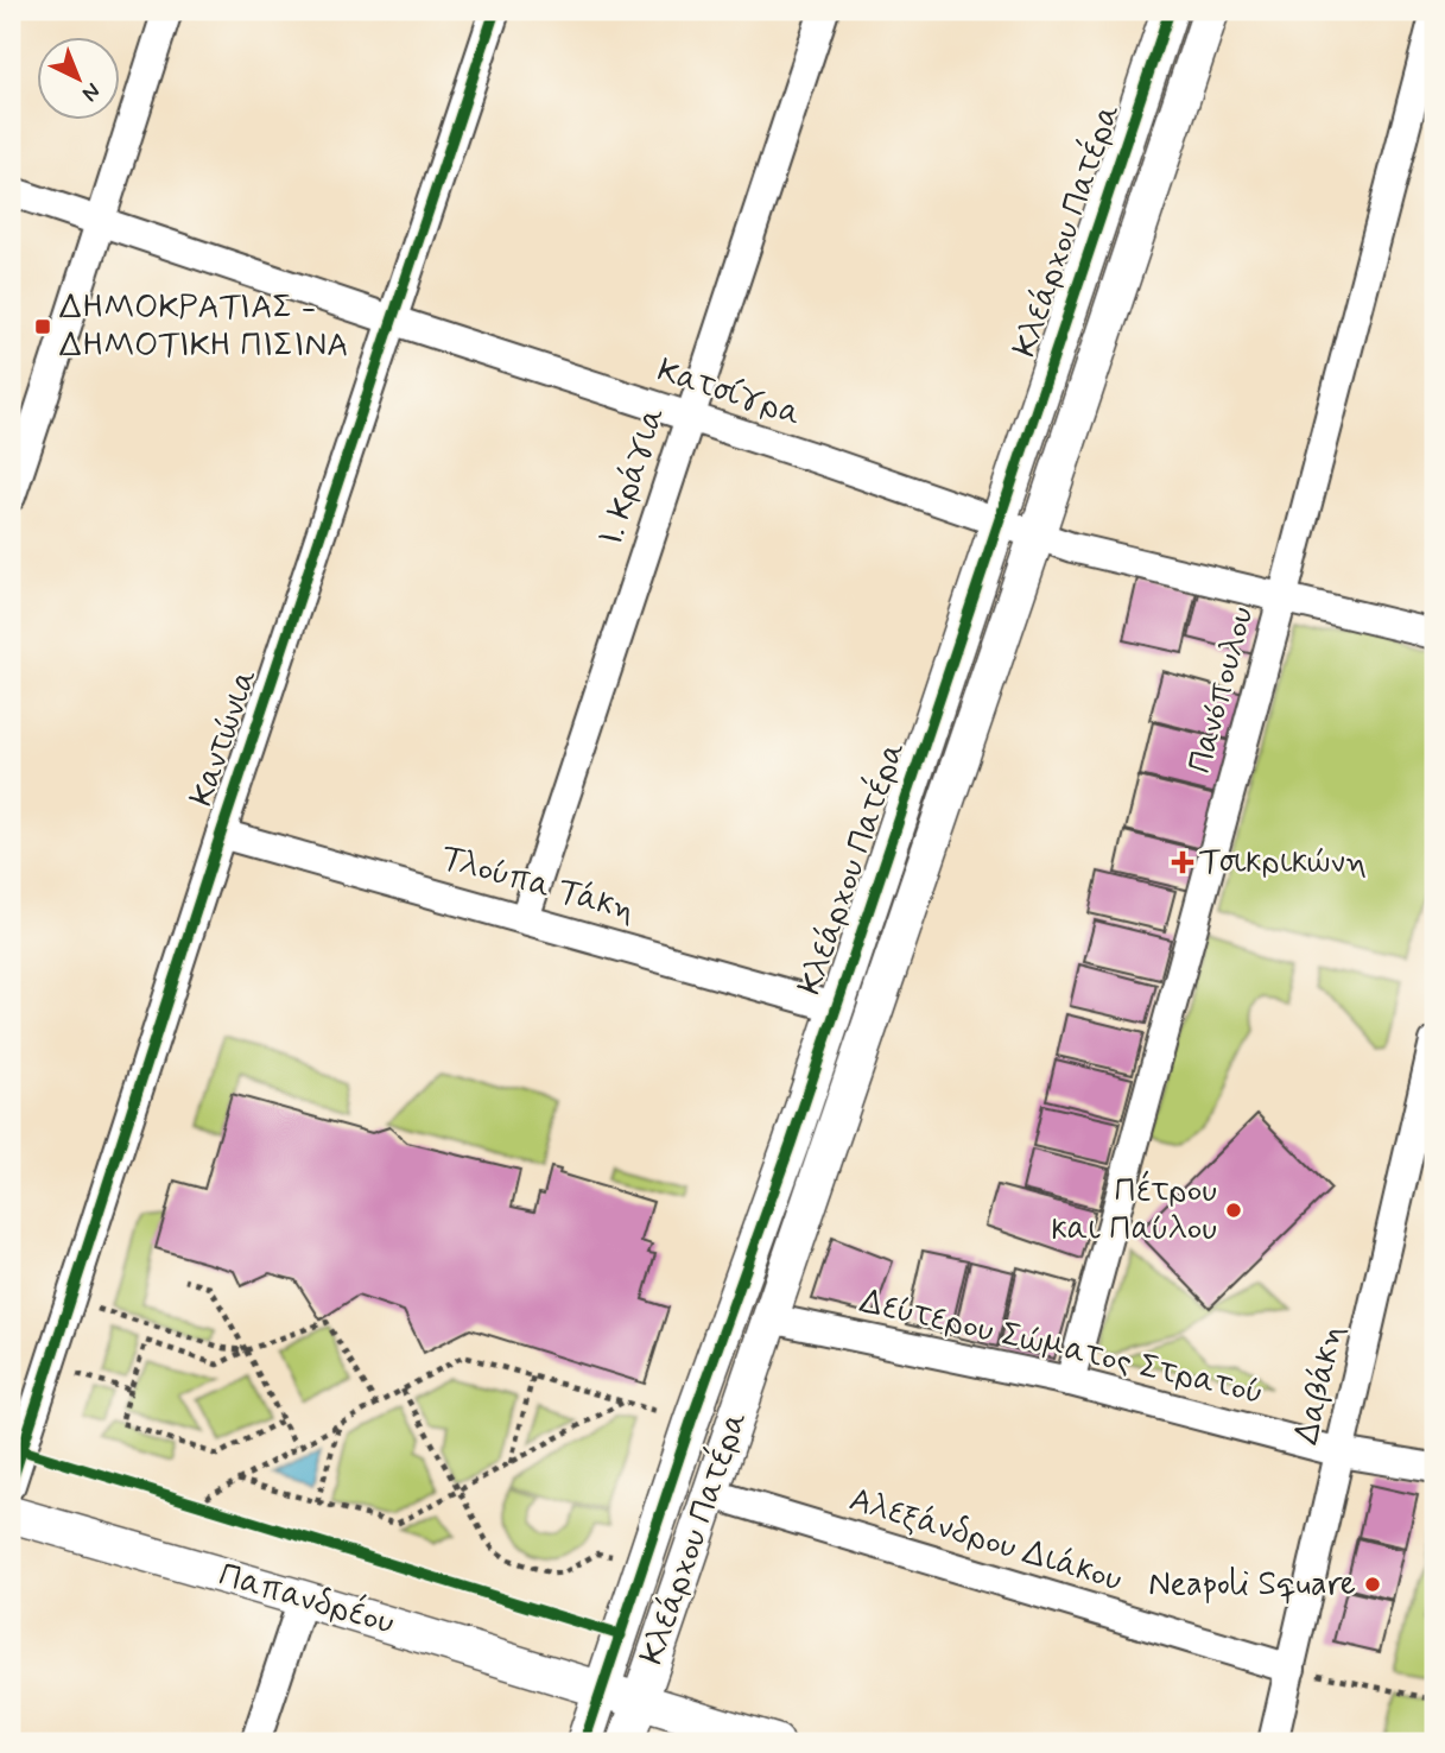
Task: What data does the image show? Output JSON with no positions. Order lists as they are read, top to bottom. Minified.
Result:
{"streets":{"street":["Κλεάρχου Πατέρα","Κατσίγρα","Ι. Κράγια","Πανόπουλου","Καντώνια","Τλούπα Τάκη","Δεύτερου Σώματος Στρατού","Δαβάκη","Αλεξάνδρου Διάκου","Παπανδρέου"]},"crossings":[["Κλεάρχου Πατέρα","Κατσίγρα"],["Κλεάρχου Πατέρα","Τλούπα Τάκη"],["Κλεάρχου Πατέρα","Δεύτερου Σώματος Στρατού"],["Κλεάρχου Πατέρα","Αλεξάνδρου Διάκου"],["Κλεάρχου Πατέρα","Παπανδρέου"],["Κατσίγρα","Ι. Κράγια"],["Κατσίγρα","Πανόπουλου"],["Κατσίγρα","Καντώνια"],["Ι. Κράγια","Τλούπα Τάκη"],["Πανόπουλου","Δεύτερου Σώματος Στρατού"],["Καντώνια","Τλούπα Τάκη"],["Δεύτερου Σώματος Στρατού","Δαβάκη"],["Δαβάκη","Αλεξάνδρου Διάκου"]],"places":{"transit":["ΔΗΜΟΚΡΑΤΙΑΣ - ΔΗΜΟΤΙΚΗ ΠΙΣΙΝΑ"],"health":["Τσικρικώνη"],"other":["Πέτρου και Παύλου","Neapoli Square"]},"north":"bottom right"}
